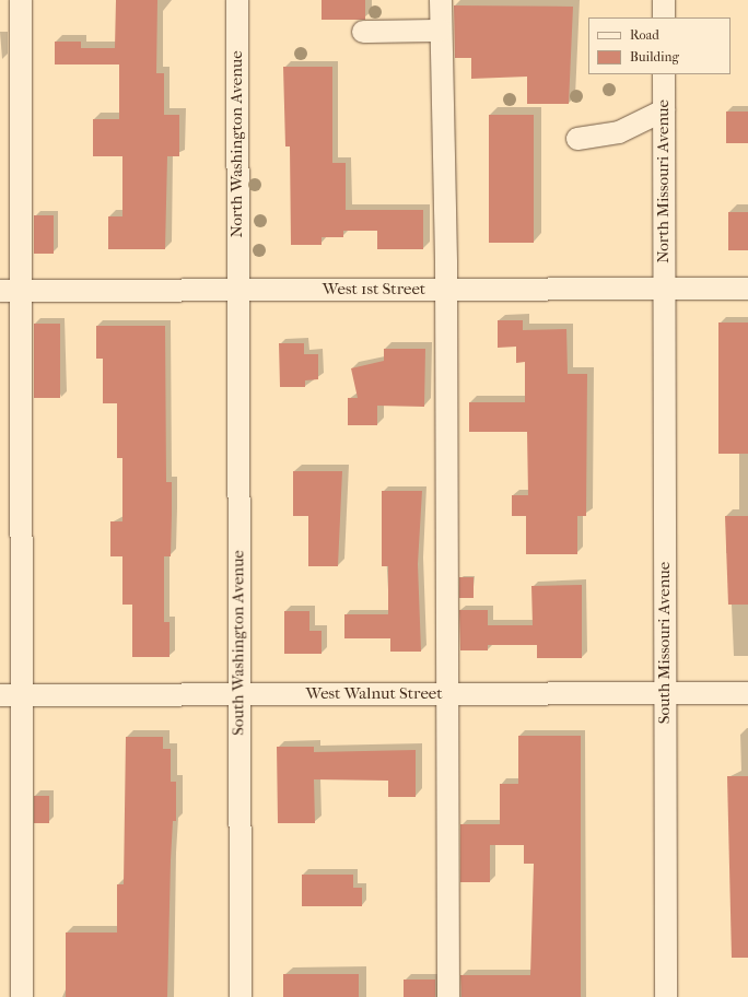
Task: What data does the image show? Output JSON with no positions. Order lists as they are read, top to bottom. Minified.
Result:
{"streets":{"street":["North Washington Avenue","North Missouri Avenue","West 1st Street","South Washington Avenue","South Missouri Avenue","West Walnut Street"]},"crossings":[["North Washington Avenue","West 1st Street"],["North Washington Avenue","South Washington Avenue"],["North Missouri Avenue","West 1st Street"],["North Missouri Avenue","South Missouri Avenue"],["West 1st Street","South Washington Avenue"],["West 1st Street","South Missouri Avenue"],["South Washington Avenue","West Walnut Street"],["South Missouri Avenue","West Walnut Street"]],"legend":["Road","Building"]}
